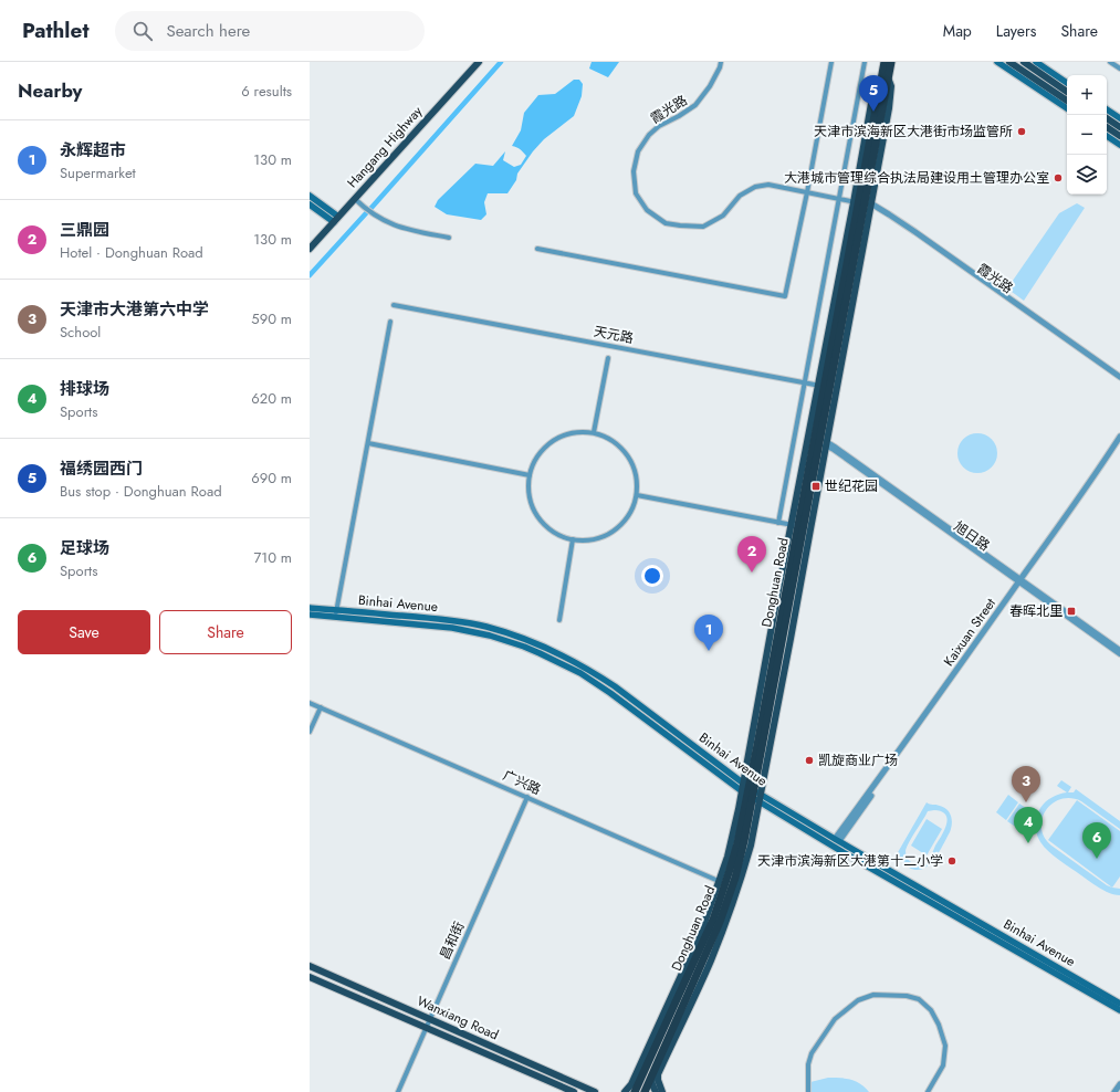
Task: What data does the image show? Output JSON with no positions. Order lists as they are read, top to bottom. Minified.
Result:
{"streets":{"highway":["Donghuan Road"],"main road":["Hangang Highway","Binhai Avenue","Wanxiang Road"],"street":["霞光路","天元路","旭日路","Kaixuan Street","广兴路","昌和街"]},"crossings":[["霞光路","Donghuan Road"],["天元路","Donghuan Road"],["旭日路","Donghuan Road"],["旭日路","Kaixuan Street"],["Donghuan Road","Binhai Avenue"],["Donghuan Road","广兴路"],["Binhai Avenue","Kaixuan Street"],["广兴路","昌和街"],["昌和街","Wanxiang Road"]],"places":{"other":["天津市滨海新区大港街市场监管所","大港城市管理综合执法局建设用土管理办公室","凯旋商业广场","天津市滨海新区大港第十二小学"],"transit":["世纪花园","春晖北里"]},"page":{"header":"Pathlet","search":"Search here","nav":["Map","Layers","Share"],"heading":["Nearby","6 results"],"map_buttons":["+","−"],"pins":["5","2","1","3","4","6"],"list":[{"mark":"1","name":"永辉超市","note":"Supermarket","value":"130 m"},{"mark":"2","name":"三鼎园","note":"Hotel · Donghuan Road","value":"130 m"},{"mark":"3","name":"天津市大港第六中学","note":"School","value":"590 m"},{"mark":"4","name":"排球场","note":"Sports","value":"620 m"},{"mark":"5","name":"福绣园西门","note":"Bus stop · Donghuan Road","value":"690 m"},{"mark":"6","name":"足球场","note":"Sports","value":"710 m"}],"buttons":["Save","Share"]}}
